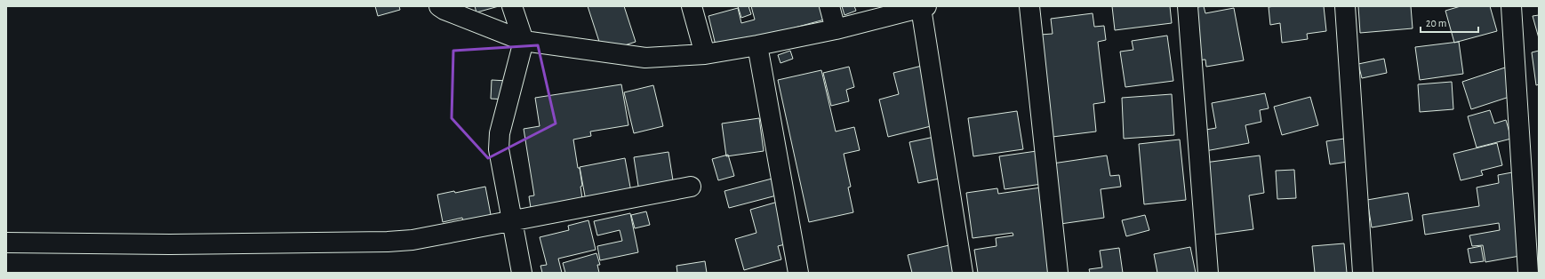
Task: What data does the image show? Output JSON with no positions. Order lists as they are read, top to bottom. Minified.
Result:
{"scale_bar":"20 m"}
